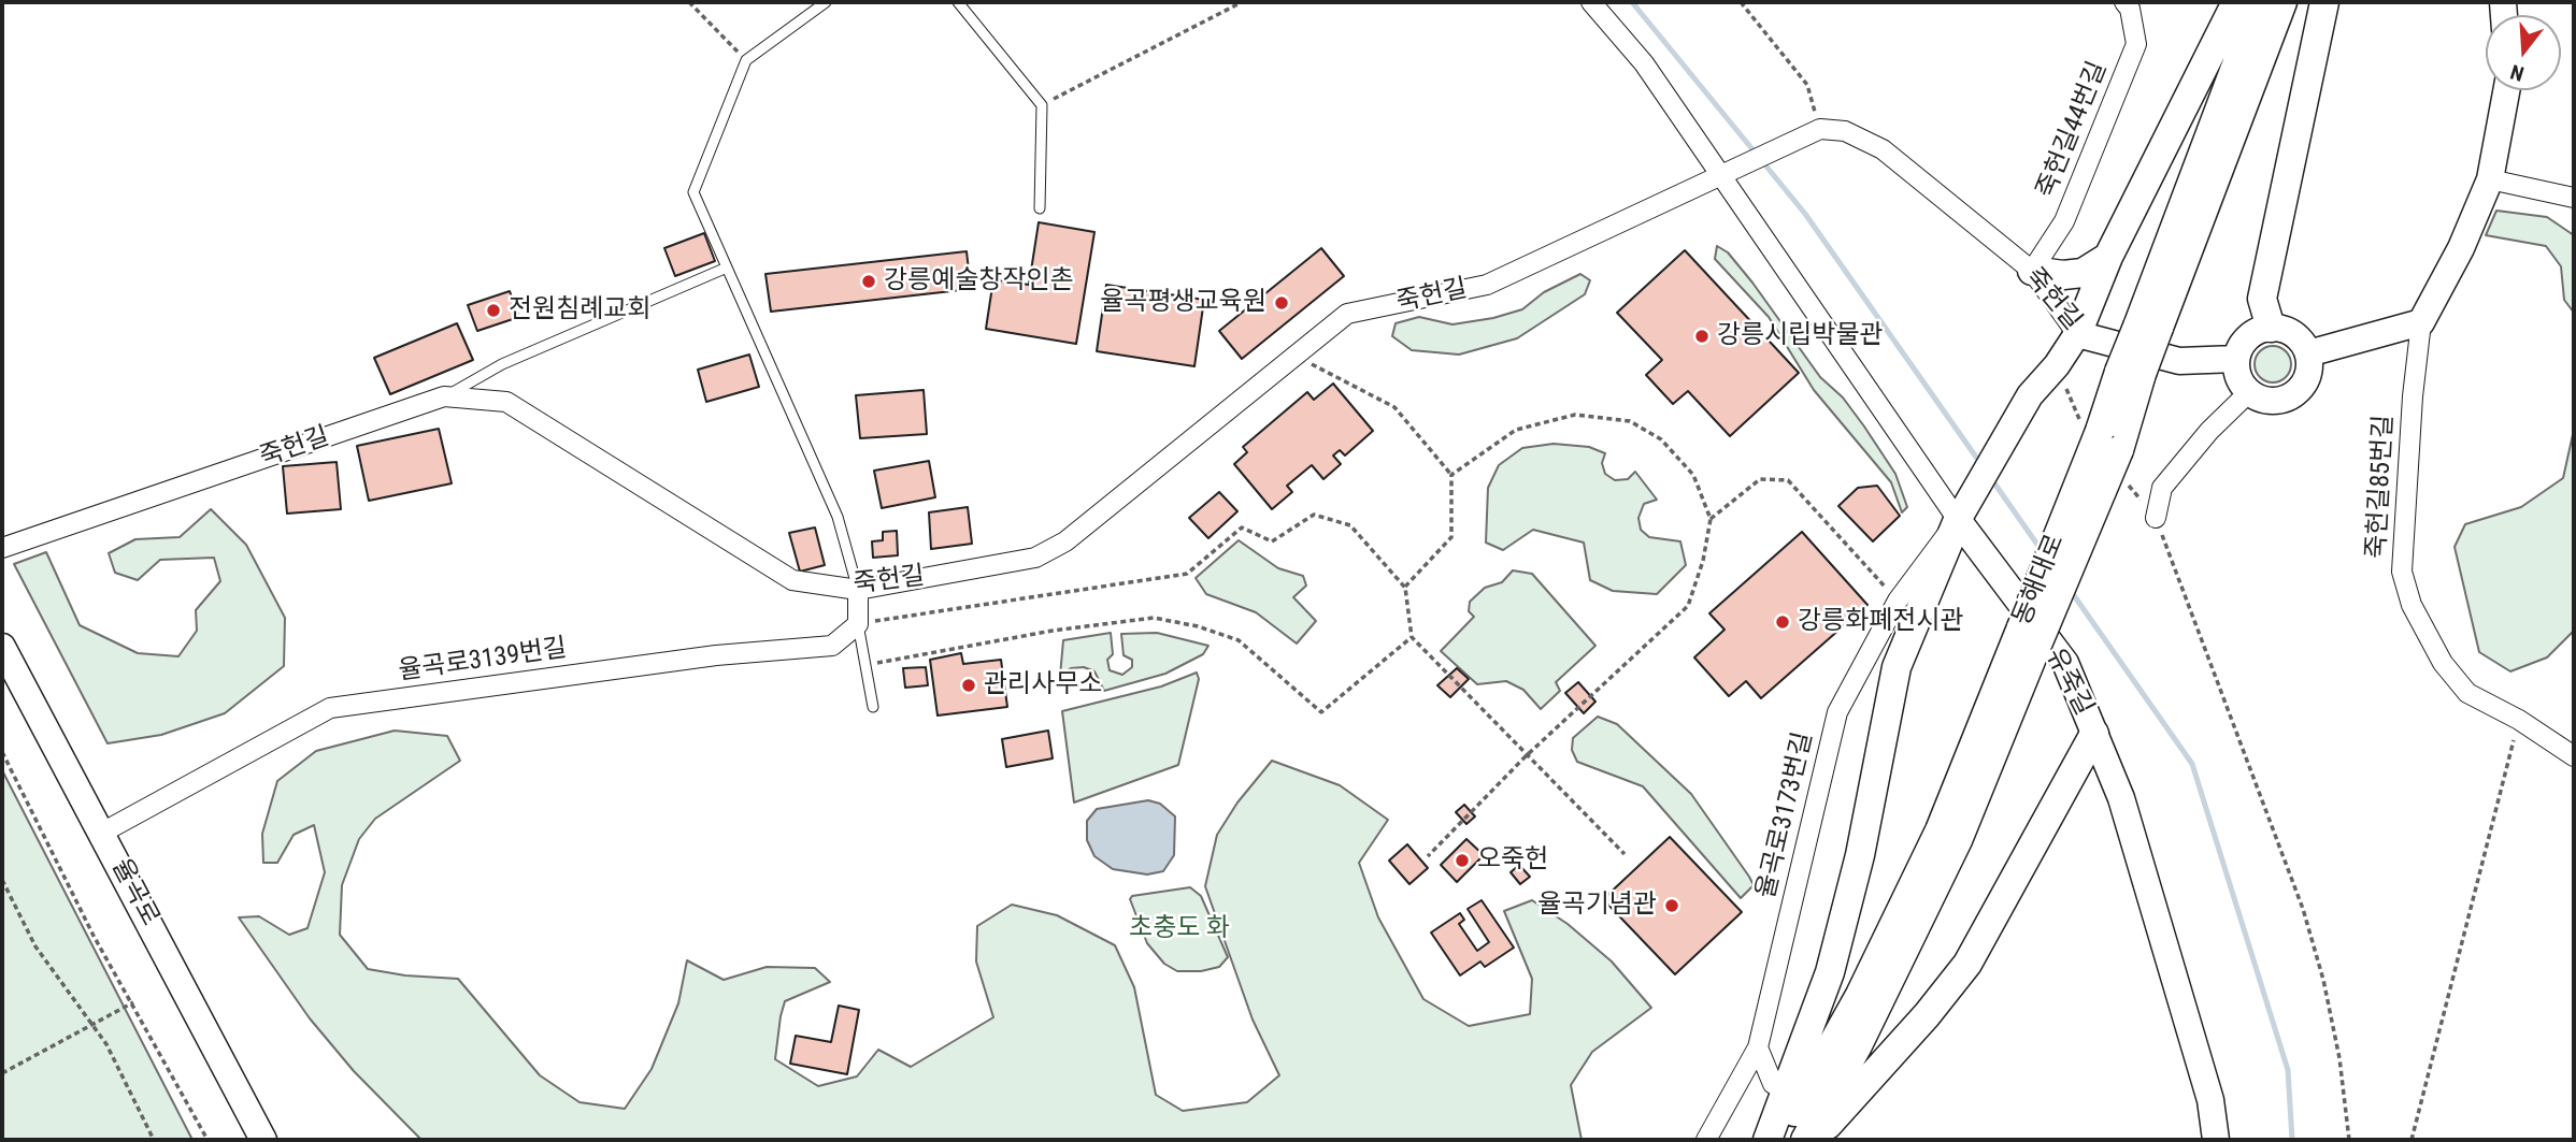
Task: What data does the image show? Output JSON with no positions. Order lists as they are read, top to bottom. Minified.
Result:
{"streets":{"main road":["동해대로"],"street":["죽헌길44번길","죽헌길","죽헌길85번길","율곡로3139번길","유죽길","율곡로3173번길","율곡로"]},"crossings":[["죽헌길44번길","죽헌길"],["죽헌길","유죽길"],["율곡로3139번길","율곡로"],["유죽길","율곡로3173번길"]],"parks":["초충도 화"],"places":["강릉예술창작인촌","율곡평생교육원","전원침례교회","강릉시립박물관","강릉화폐전시관","관리사무소","오죽헌","율곡기념관"],"north":"bottom"}
